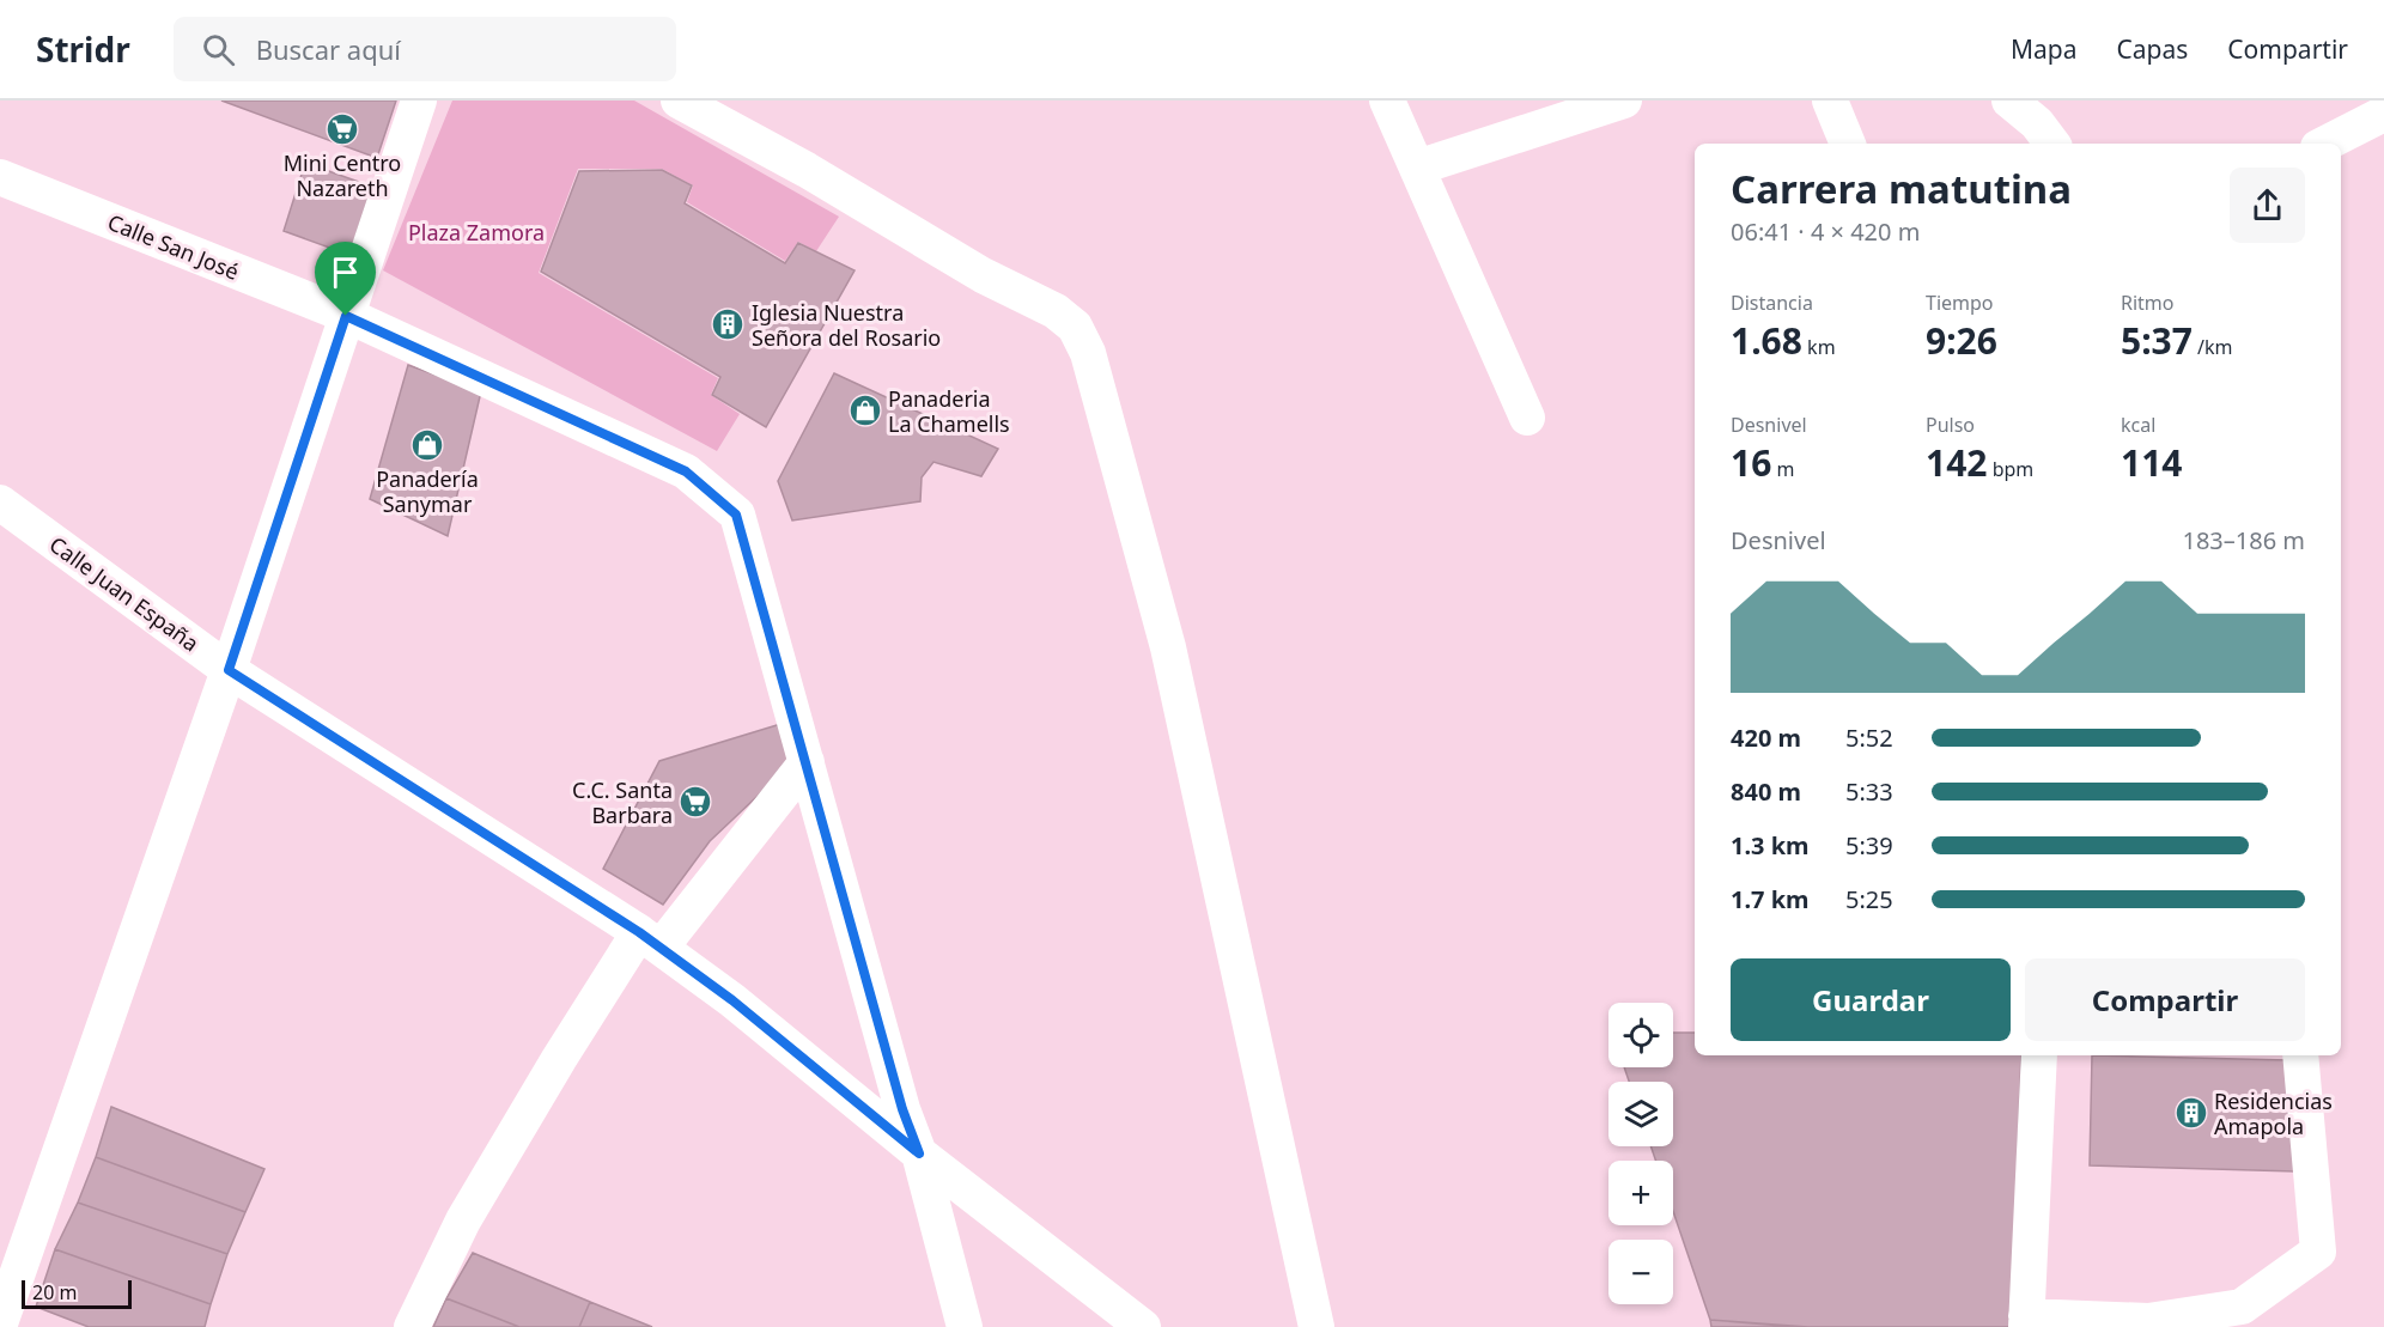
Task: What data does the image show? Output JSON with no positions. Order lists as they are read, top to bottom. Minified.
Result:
{"streets":{"street":["Calle San José","Calle Juan España"]},"crossings":[["Calle San José","Calle Juan España"]],"parks":["Plaza Zamora"],"places":{"supermarket":["Mini Centro Nazareth","C.C. Santa Barbara"],"building":["Iglesia Nuestra Señora del Rosario","Residencias Amapola"],"shop":["Panaderia La Chamells","Panadería Sanymar"]},"scale_bar":"20 m","page":{"header":"Stridr","search":"Buscar aquí","nav":["Mapa","Capas","Compartir"],"heading":["Carrera matutina","06:41 · 4 × 420 m"],"stats":[["Distancia","1.68 km"],["Tiempo","9:26"],["Ritmo","5:37 /km"],["Desnivel","16 m"],["Pulso","142 bpm"],["kcal","114"]],"chart":["Desnivel","183–186 m"],"list":[{"name":"420 m","note":"5:52"},{"name":"840 m","note":"5:33"},{"name":"1.3 km","note":"5:39"},{"name":"1.7 km","note":"5:25"}],"buttons":["Guardar","Compartir"],"map_buttons":["+","−"],"scale":"20 m"}}
